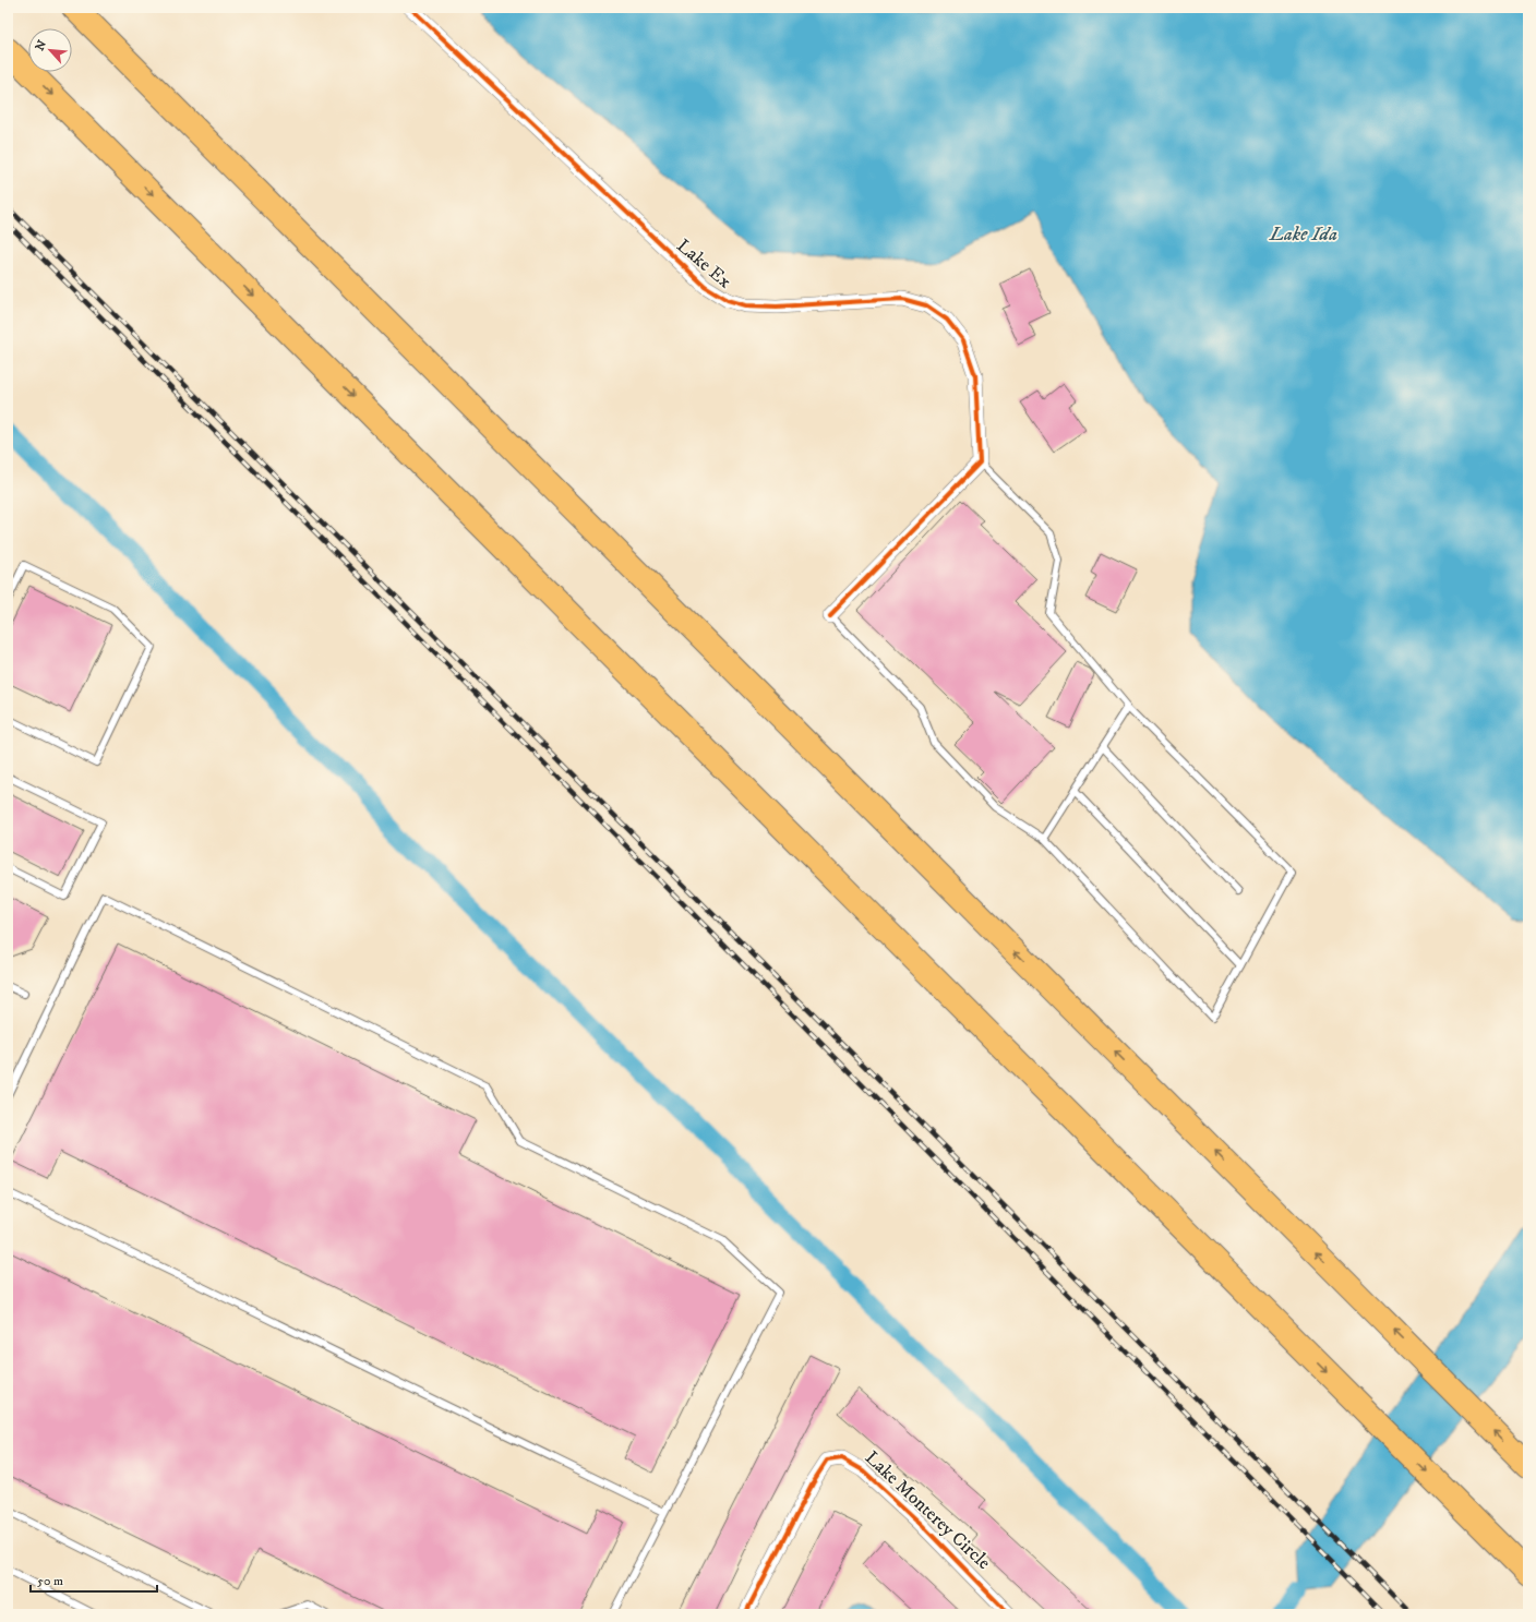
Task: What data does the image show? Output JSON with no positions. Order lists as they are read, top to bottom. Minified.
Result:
{"streets":{"street":["Lake Ex","Lake Monterey Circle"]},"water":["Lake Ida"],"scale_bar":"50 m","north":"top left"}
